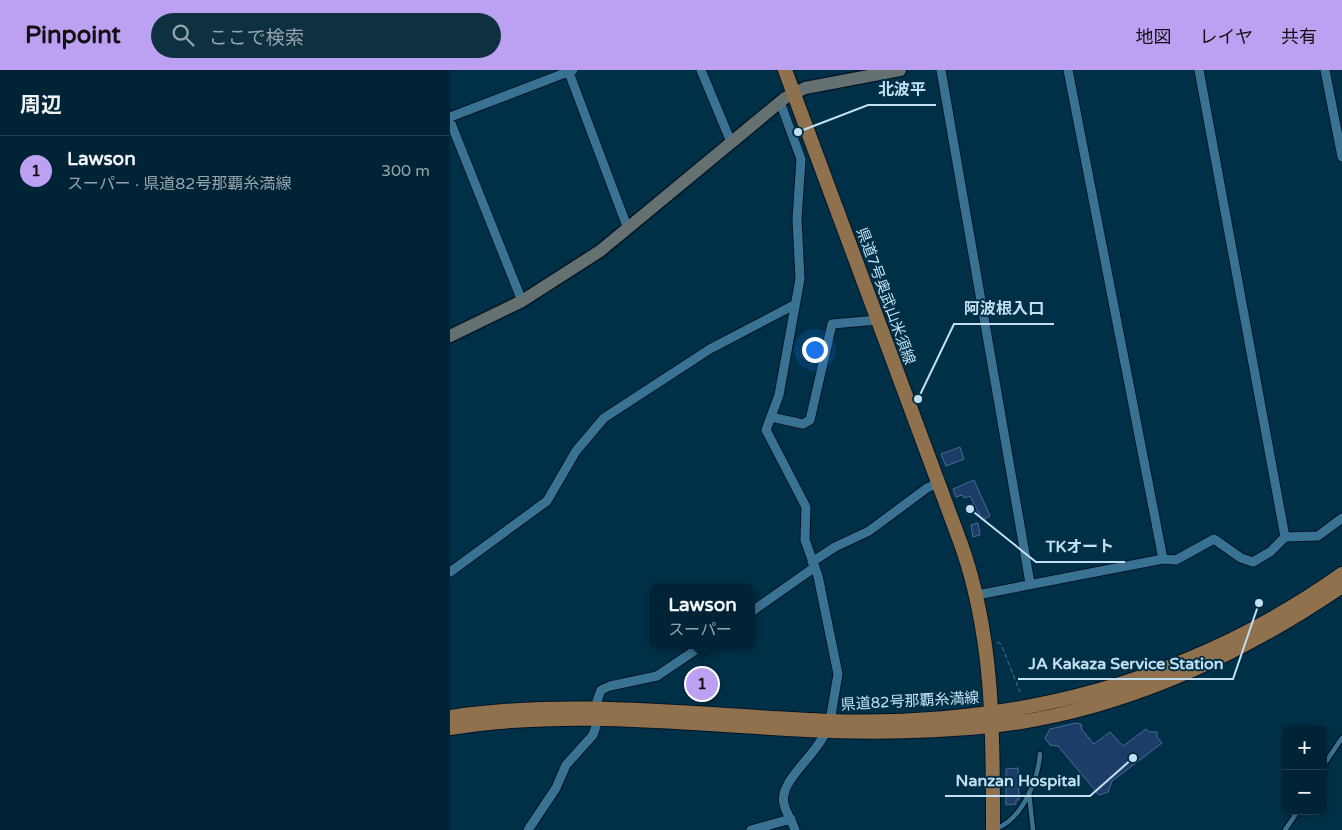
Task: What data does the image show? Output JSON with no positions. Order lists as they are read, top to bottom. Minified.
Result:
{"streets":{"main road":["県道7号奥武山米須線","県道82号那覇糸満線"]},"crossings":[["県道7号奥武山米須線","県道82号那覇糸満線"]],"places":["北波平","阿波根入口","TKオート","JA Kakaza Service Station","Nanzan Hospital"],"page":{"header":"Pinpoint","search":"ここで検索","nav":["地図","レイヤ","共有"],"heading":"周辺","list":[{"mark":"1","name":"Lawson","note":"スーパー · 県道82号那覇糸満線","value":"300 m"}],"popup":["Lawson","スーパー"],"pins":"1","map_buttons":["+","−"]}}
